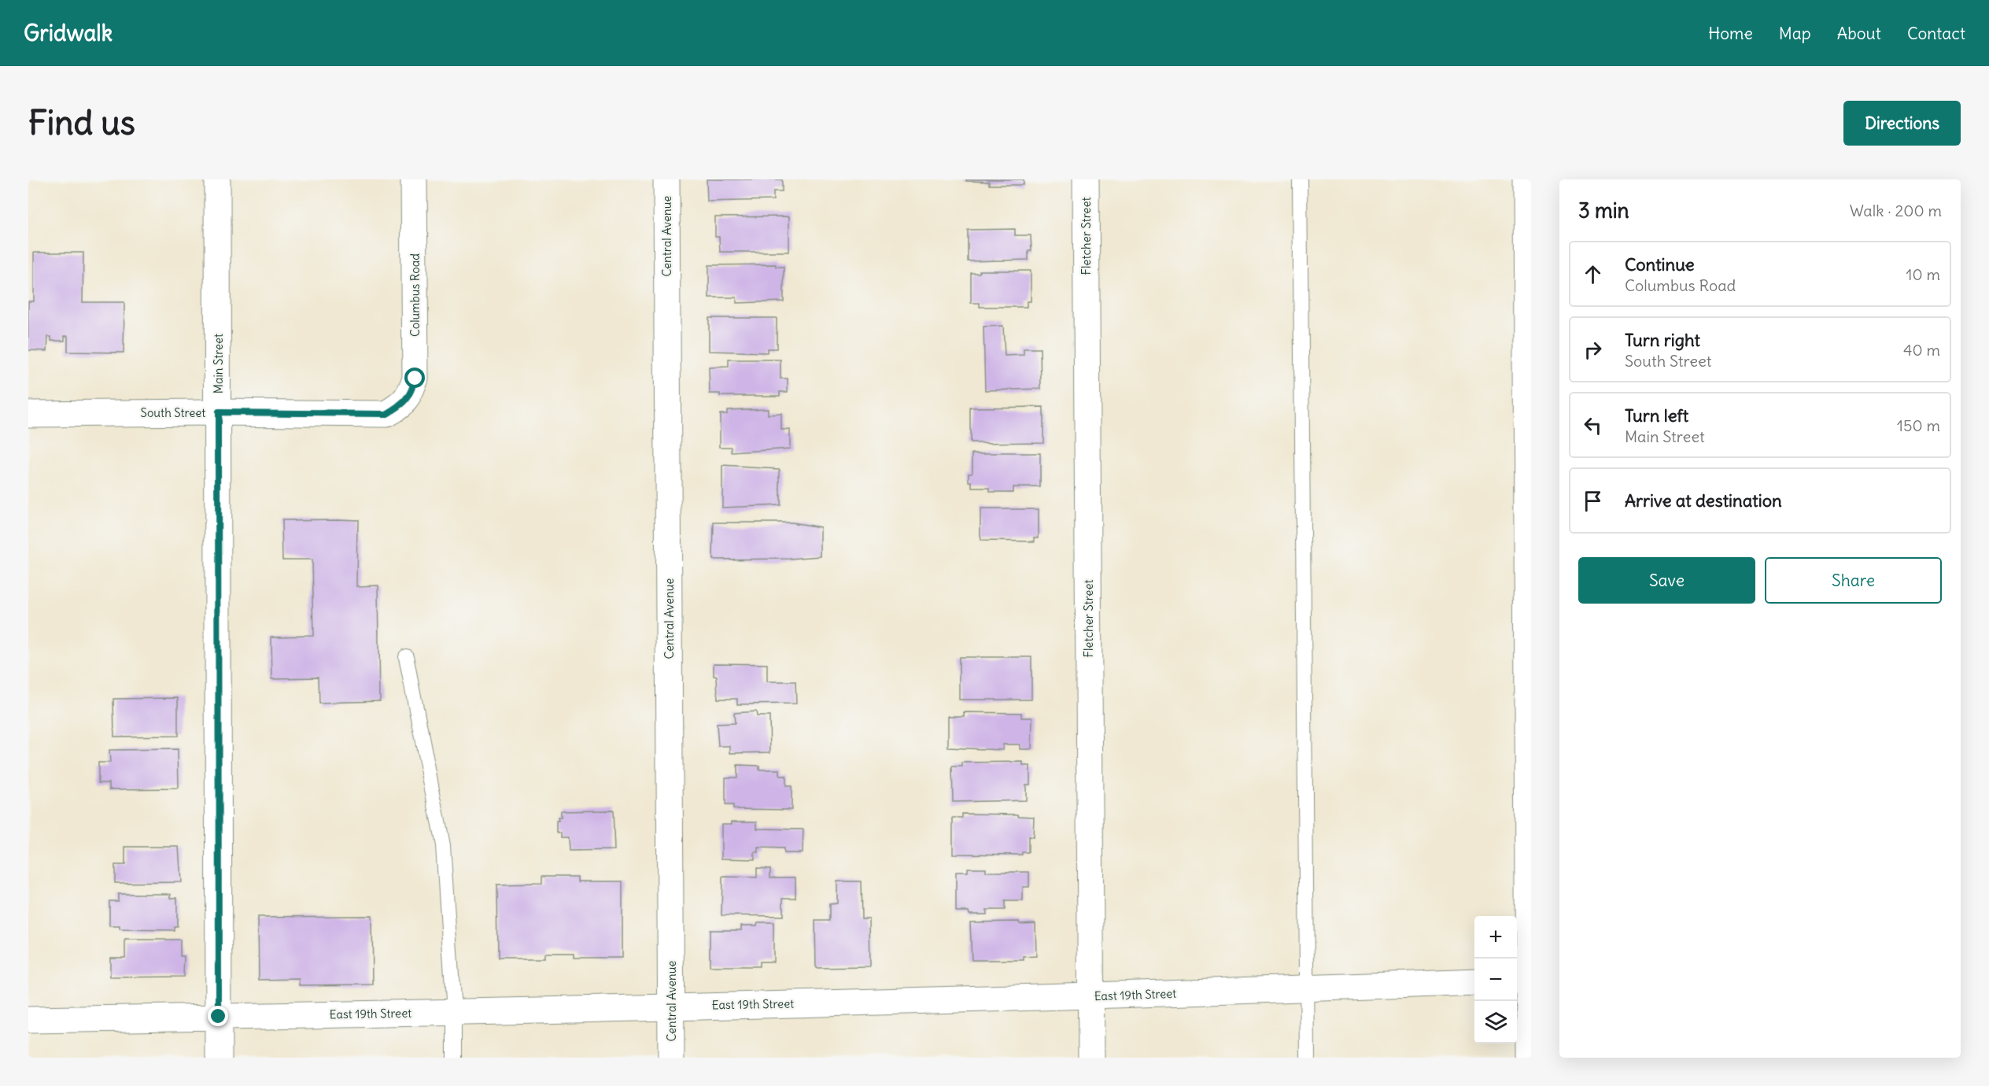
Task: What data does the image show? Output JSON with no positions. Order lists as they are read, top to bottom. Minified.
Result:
{"streets":{"street":["Central Avenue","Fletcher Street","Columbus Road","Main Street","South Street","East 19th Street"]},"crossings":[["Central Avenue","East 19th Street"],["Fletcher Street","East 19th Street"],["Columbus Road","South Street"],["Main Street","South Street"],["Main Street","East 19th Street"]],"page":{"header":"Gridwalk","nav":["Home","Map","About","Contact"],"buttons":["Directions",["Save","Share"]],"title":"Find us","heading":["3 min","Walk · 200 m"],"list":[["Continue","Columbus Road","10 m"],["Turn right","South Street","40 m"],["Turn left","Main Street","150 m"],"Arrive at destination"],"map_buttons":["+","−"]}}
